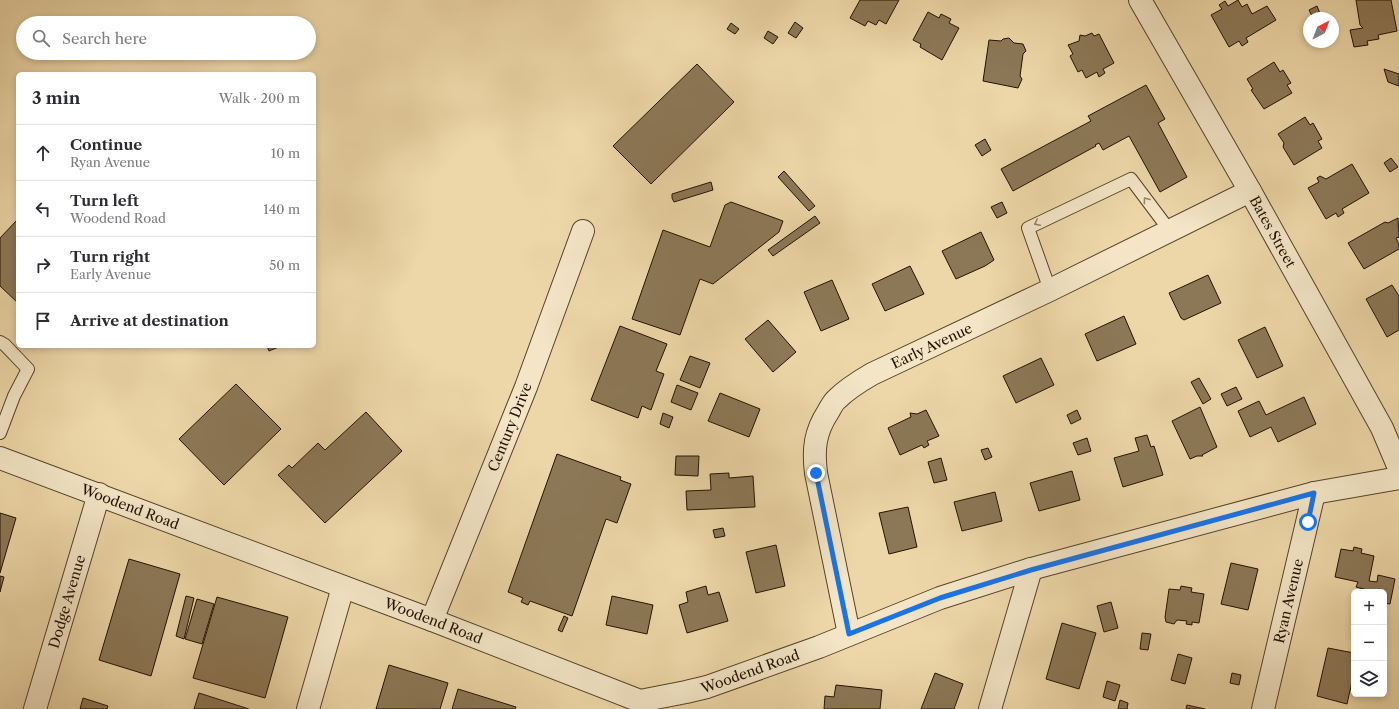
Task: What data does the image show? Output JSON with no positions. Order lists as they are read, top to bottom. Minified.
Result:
{"streets":{"street":["Bates Street","Early Avenue","Century Drive","Woodend Road","Ryan Avenue","Dodge Avenue"]},"crossings":[["Bates Street","Early Avenue"],["Early Avenue","Woodend Road"],["Century Drive","Woodend Road"],["Woodend Road","Ryan Avenue"],["Woodend Road","Dodge Avenue"]],"north":"top right","page":{"search":"Search here","heading":["3 min","Walk · 200 m"],"list":[["Continue","Ryan Avenue","10 m"],["Turn left","Woodend Road","140 m"],["Turn right","Early Avenue","50 m"],"Arrive at destination"],"map_buttons":["+","−"]}}
